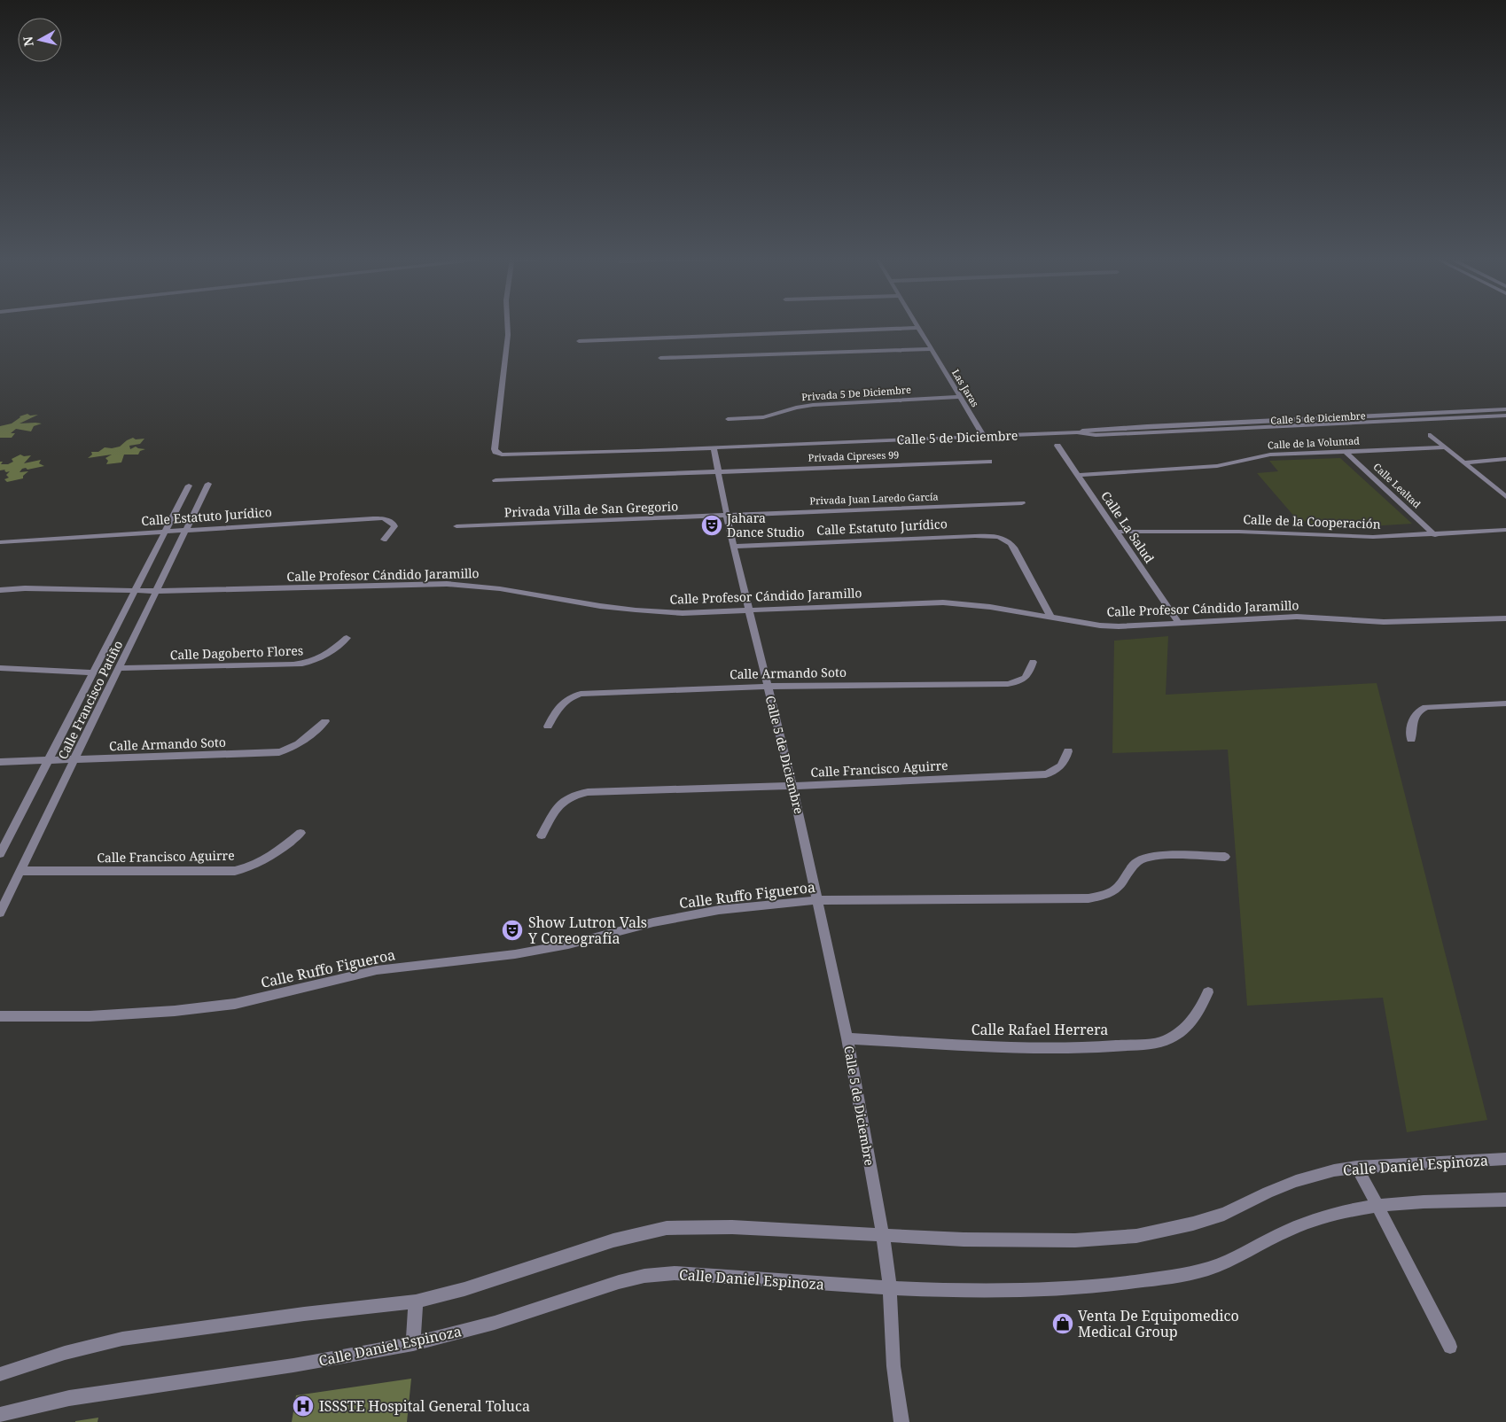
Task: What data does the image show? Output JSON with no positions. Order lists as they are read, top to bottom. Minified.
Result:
{"streets":{"street":["Las Jaras","Privada 5 De Diciembre","Calle 5 de Diciembre","Calle de la Voluntad","Privada Cipreses 99","Calle Lealtad","Privada Juan Laredo García","Privada Villa de San Gregorio","Calle Estatuto Jurídico","Calle de la Cooperación","Calle La Salud","Calle Profesor Cándido Jaramillo","Calle Dagoberto Flores","Calle Armando Soto","Calle Francisco Patiño","Calle Francisco Aguirre","Calle Ruffo Figueroa","Calle Rafael Herrera","Calle Daniel Espinoza"]},"crossings":[["Las Jaras","Privada 5 De Diciembre"],["Las Jaras","Calle 5 de Diciembre"],["Calle 5 de Diciembre","Privada Cipreses 99"],["Calle 5 de Diciembre","Privada Juan Laredo García"],["Calle 5 de Diciembre","Privada Villa de San Gregorio"],["Calle 5 de Diciembre","Calle Estatuto Jurídico"],["Calle 5 de Diciembre","Calle Profesor Cándido Jaramillo"],["Calle 5 de Diciembre","Calle Armando Soto"],["Calle 5 de Diciembre","Calle Francisco Aguirre"],["Calle 5 de Diciembre","Calle Ruffo Figueroa"],["Calle 5 de Diciembre","Calle Rafael Herrera"],["Calle 5 de Diciembre","Calle Daniel Espinoza"],["Calle de la Voluntad","Calle Lealtad"],["Calle de la Voluntad","Calle La Salud"],["Calle Lealtad","Calle de la Cooperación"],["Privada Juan Laredo García","Privada Villa de San Gregorio"],["Calle Estatuto Jurídico","Calle Profesor Cándido Jaramillo"],["Calle Estatuto Jurídico","Calle Francisco Patiño"],["Calle de la Cooperación","Calle La Salud"],["Calle La Salud","Calle Profesor Cándido Jaramillo"],["Calle Profesor Cándido Jaramillo","Calle Francisco Patiño"],["Calle Dagoberto Flores","Calle Francisco Patiño"],["Calle Armando Soto","Calle Francisco Patiño"],["Calle Francisco Patiño","Calle Francisco Aguirre"]],"places":{"theatre":["Jahara Dance Studio","Show Lutron Vals Y Coreografía"],"shop":["Venta De Equipomedico Medical Group"],"hospital":["ISSSTE Hospital General Toluca"]},"north":"left"}
